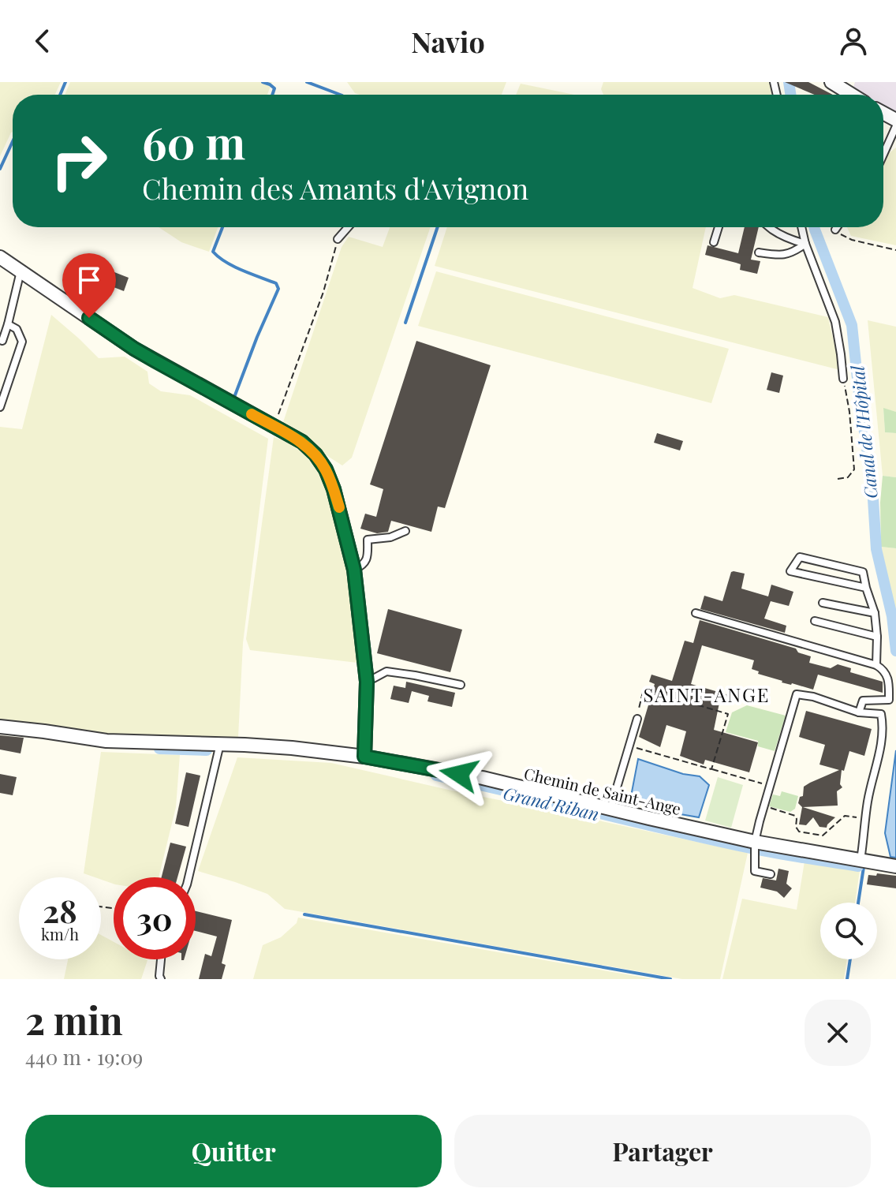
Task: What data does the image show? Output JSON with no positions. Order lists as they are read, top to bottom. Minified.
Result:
{"streets":{"street":["Chemin de Saint-Ange"]},"districts":["SAINT-ANGE"],"water":["Canal de l'Hôpital","Grand Riban"],"page":{"header":"Navio","turn":["60 m","Chemin des Amants d'Avignon"],"speed":"28 km/h","limit":"30","heading":["2 min","440 m · 19:09"],"buttons":["Quitter","Partager"]}}
